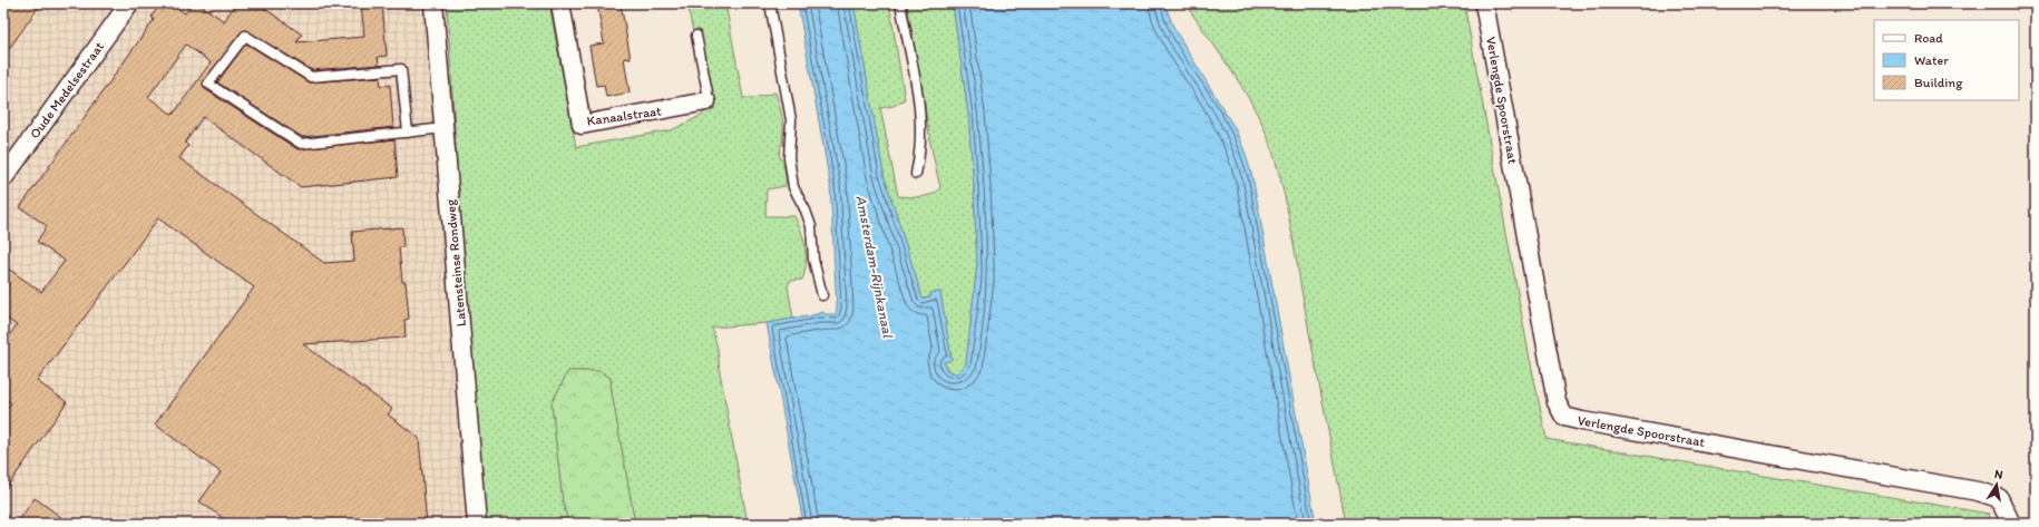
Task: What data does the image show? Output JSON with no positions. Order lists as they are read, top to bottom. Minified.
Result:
{"streets":{"street":["Oude Medelsestraat","Verlengde Spoorstraat","Kanaalstraat","Latensteinse Rondweg"]},"water":["Amsterdam-Rijnkanaal"],"legend":["Road","Water","Building"],"north":"top"}
